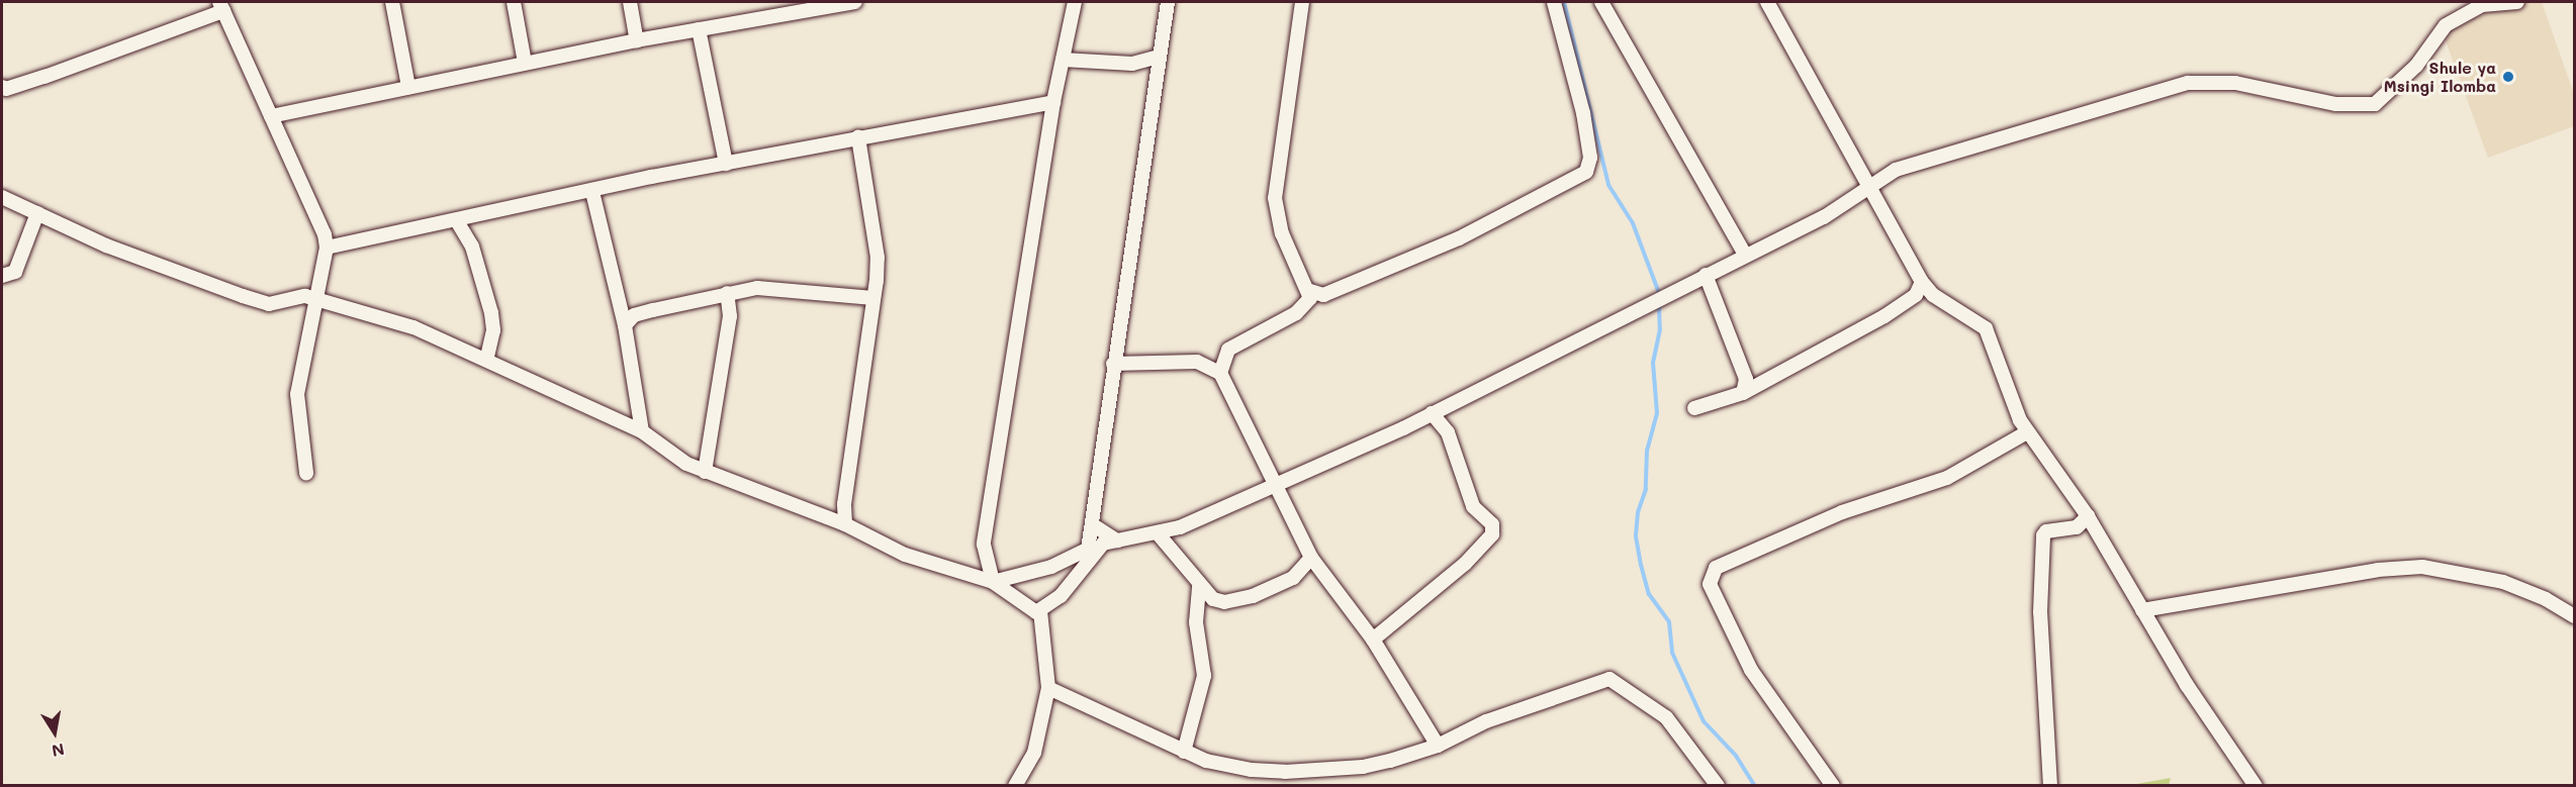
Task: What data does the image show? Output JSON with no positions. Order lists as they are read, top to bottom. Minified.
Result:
{"places":["Shule ya Msingi Ilomba"],"north":"bottom"}
